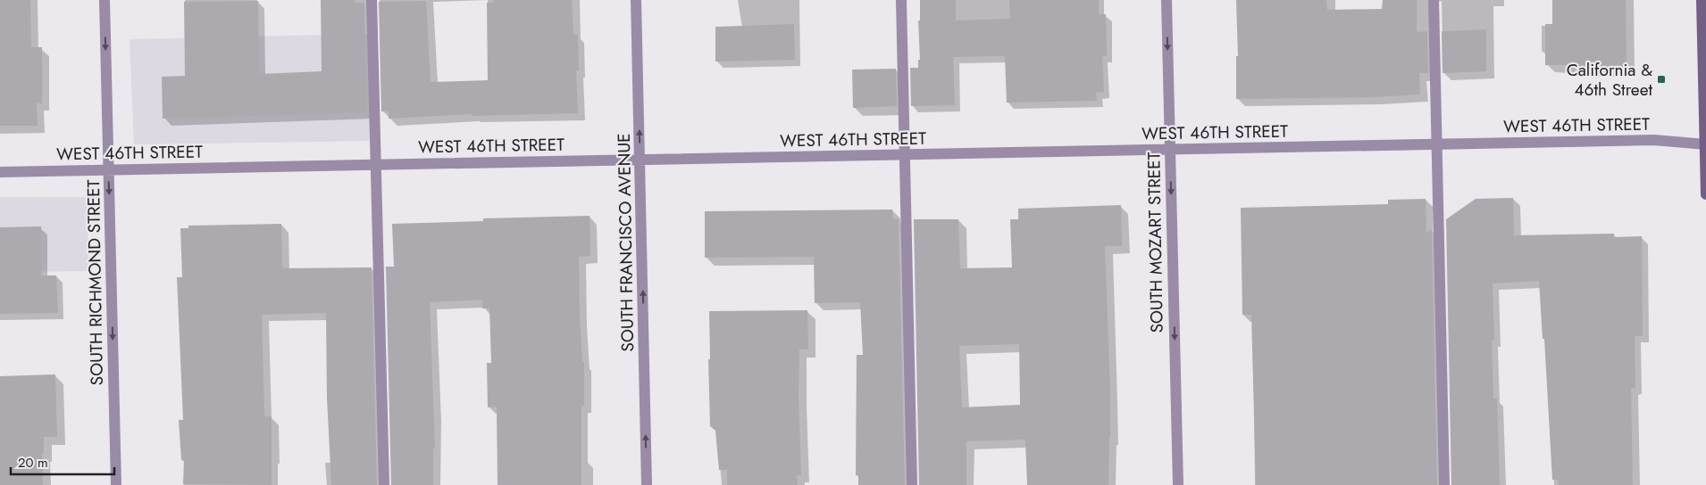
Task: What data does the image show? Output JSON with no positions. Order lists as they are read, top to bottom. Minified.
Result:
{"streets":{"street":["WEST 46TH STREET","SOUTH FRANCISCO AVENUE","SOUTH MOZART STREET","SOUTH RICHMOND STREET"]},"crossings":[["WEST 46TH STREET","SOUTH FRANCISCO AVENUE"],["WEST 46TH STREET","SOUTH MOZART STREET"],["WEST 46TH STREET","SOUTH RICHMOND STREET"]],"one_way":["SOUTH FRANCISCO AVENUE","SOUTH MOZART STREET","SOUTH RICHMOND STREET"],"places":{"transit":["California & 46th Street"]},"scale_bar":"20 m"}
